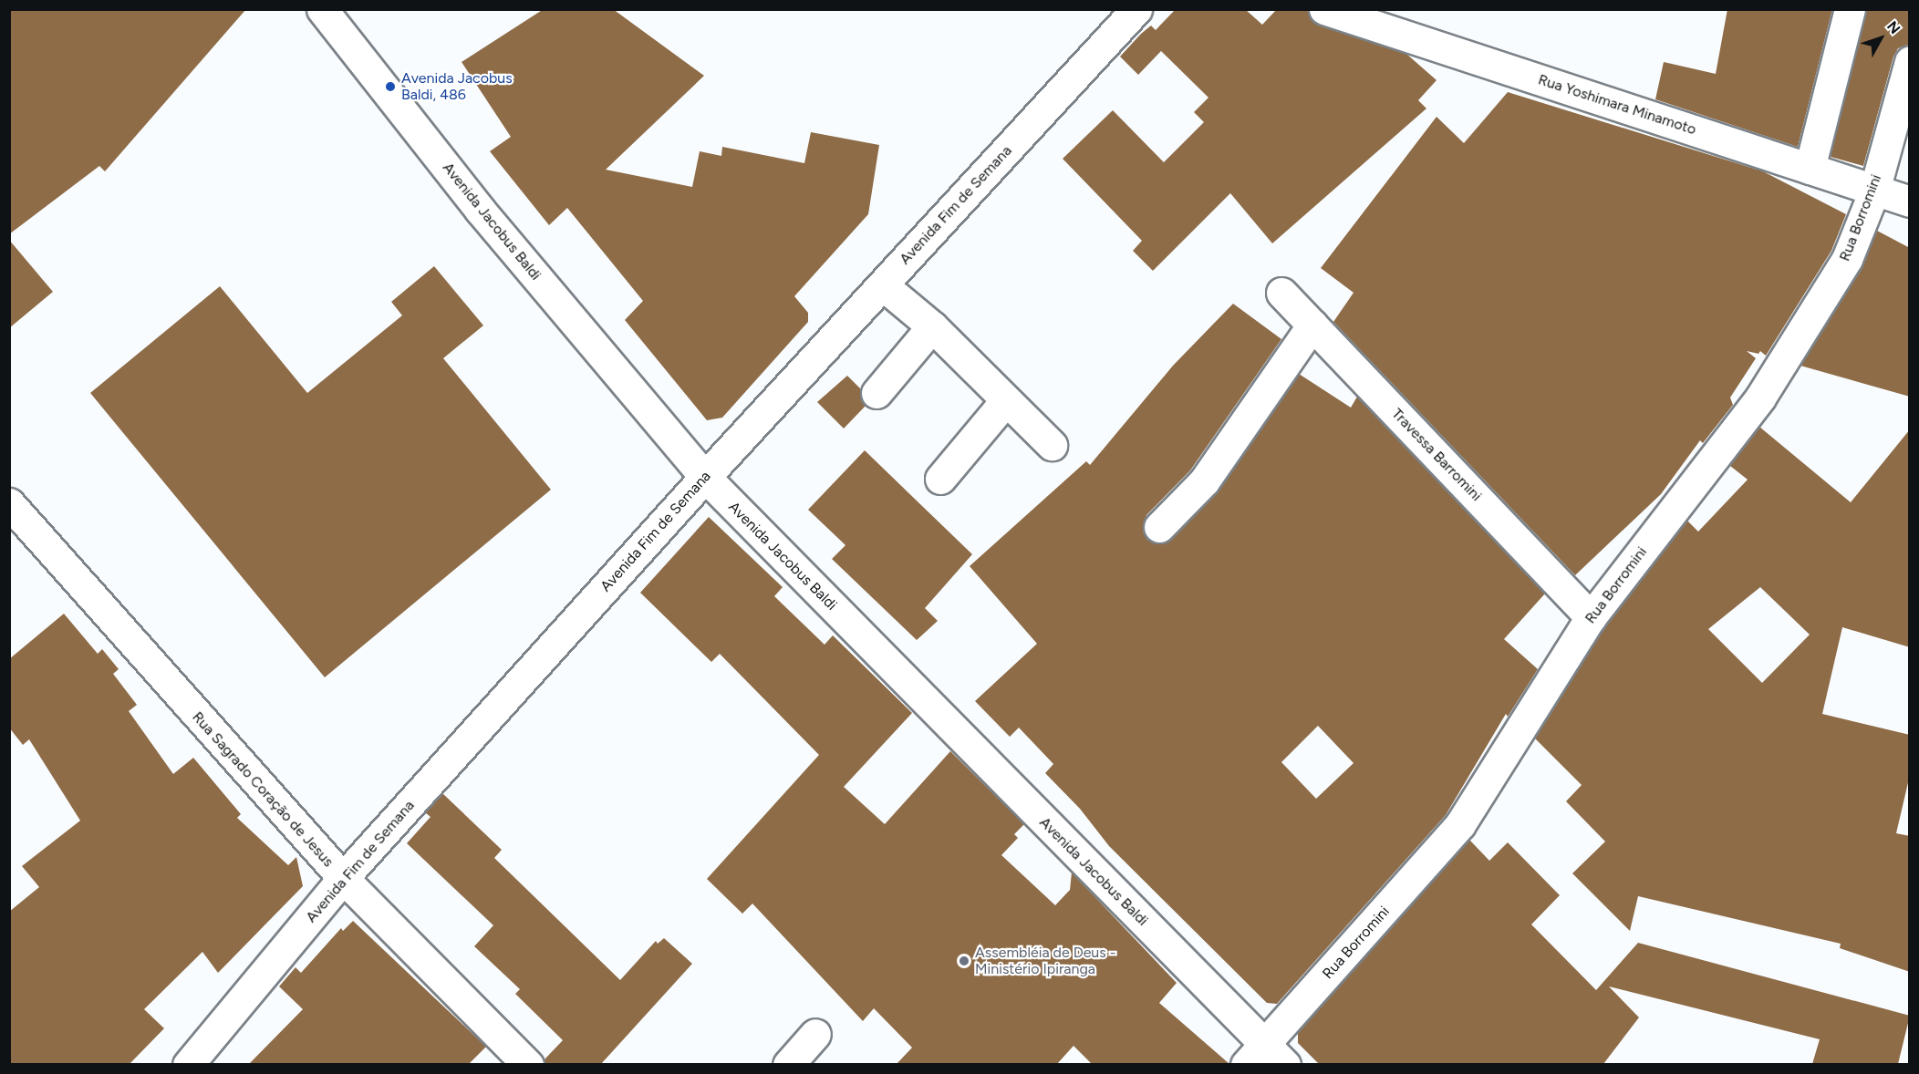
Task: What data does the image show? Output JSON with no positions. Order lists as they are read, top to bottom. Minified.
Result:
{"streets":{"street":["Rua Yoshimara Minamoto","Avenida Fim de Semana","Rua Borromini","Avenida Jacobus Baldi","Travessa Barromini","Rua Sagrado Coração de Jesus"]},"crossings":[["Rua Yoshimara Minamoto","Rua Borromini"],["Avenida Fim de Semana","Avenida Jacobus Baldi"],["Avenida Fim de Semana","Rua Sagrado Coração de Jesus"],["Rua Borromini","Avenida Jacobus Baldi"],["Rua Borromini","Travessa Barromini"]],"places":["Avenida Jacobus Baldi, 486","Assembléia de Deus - Ministério Ipiranga"],"north":"top right"}
